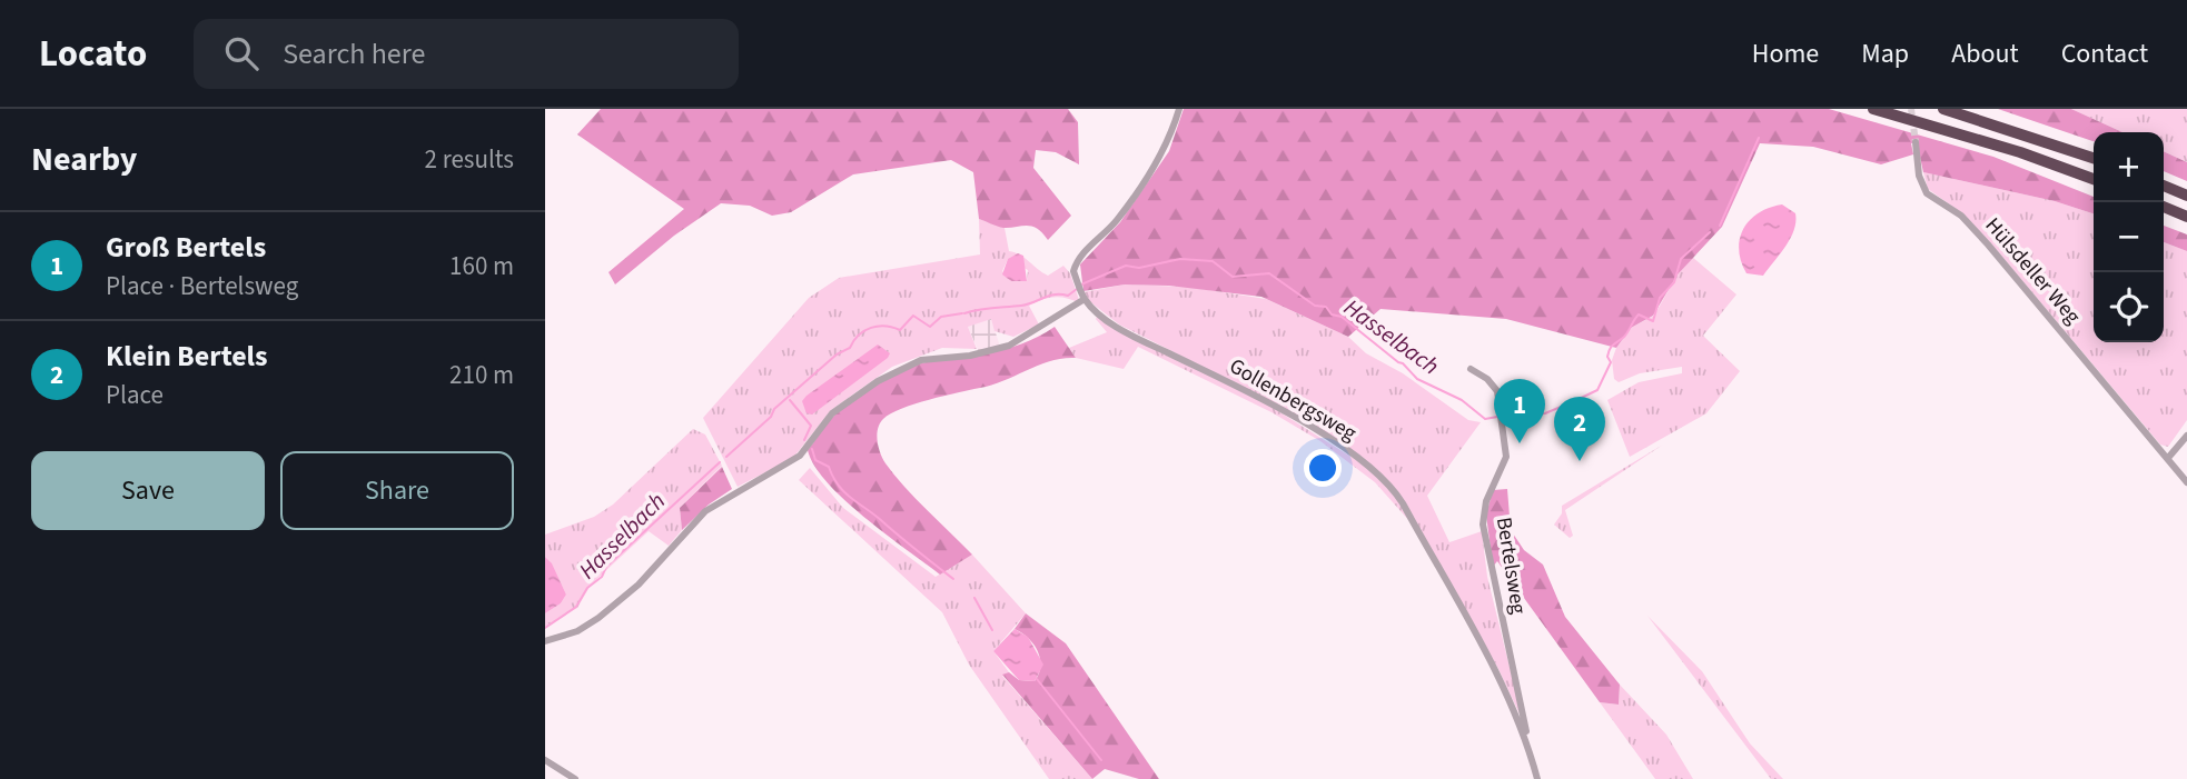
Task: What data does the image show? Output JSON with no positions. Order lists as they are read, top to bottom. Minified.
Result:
{"streets":{"street":["Hülsdeller Weg","Gollenbergsweg","Bertelsweg"]},"crossings":[["Gollenbergsweg","Bertelsweg"]],"water":["Hasselbach"],"page":{"header":"Locato","search":"Search here","nav":["Home","Map","About","Contact"],"heading":["Nearby","2 results"],"map_buttons":["+","−"],"list":[{"mark":"1","name":"Groß Bertels","note":"Place · Bertelsweg","value":"160 m"},{"mark":"2","name":"Klein Bertels","note":"Place","value":"210 m"}],"pins":["1","2"],"buttons":["Save","Share"]}}
